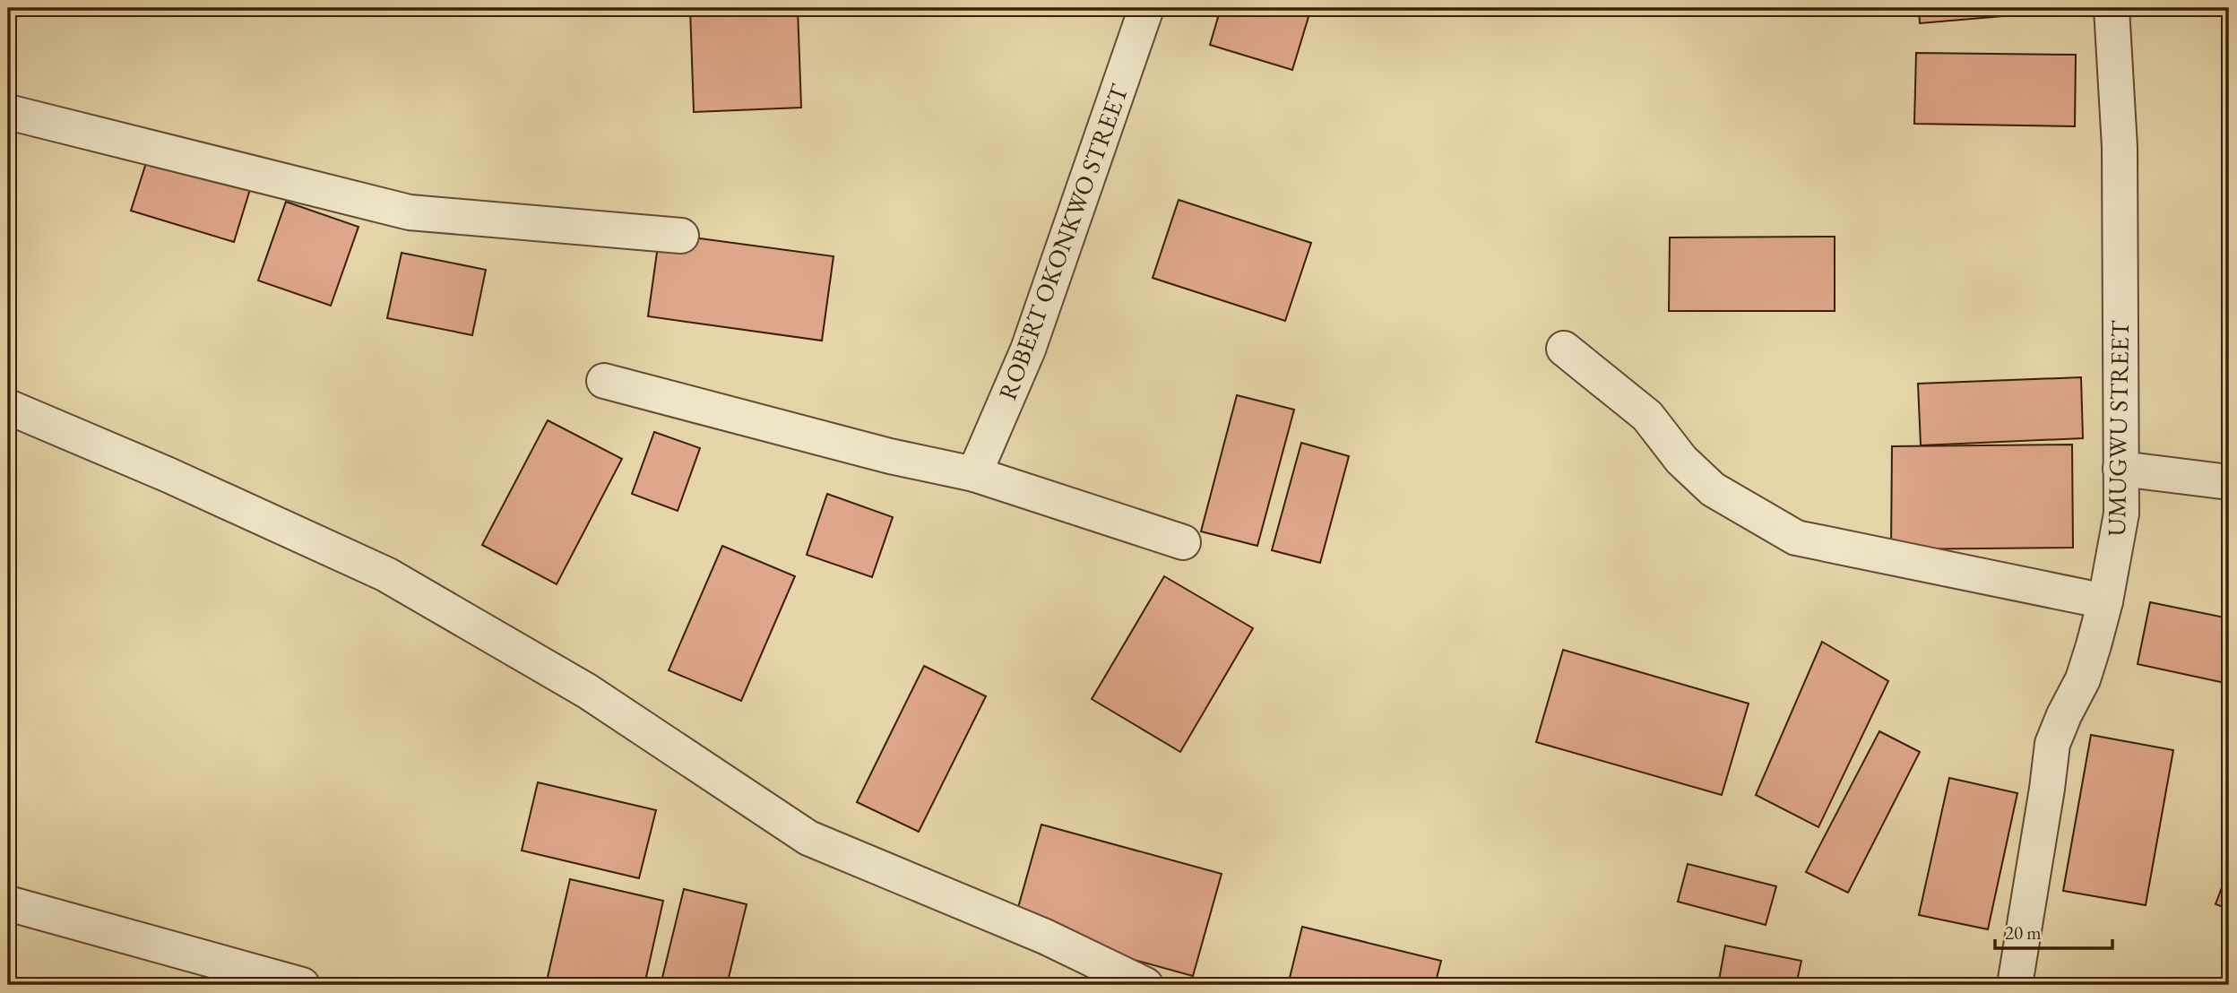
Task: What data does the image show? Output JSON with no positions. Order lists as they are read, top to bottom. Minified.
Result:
{"streets":{"street":["ROBERT OKONKWO STREET","UMUGWU STREET"]},"scale_bar":"20 m"}
